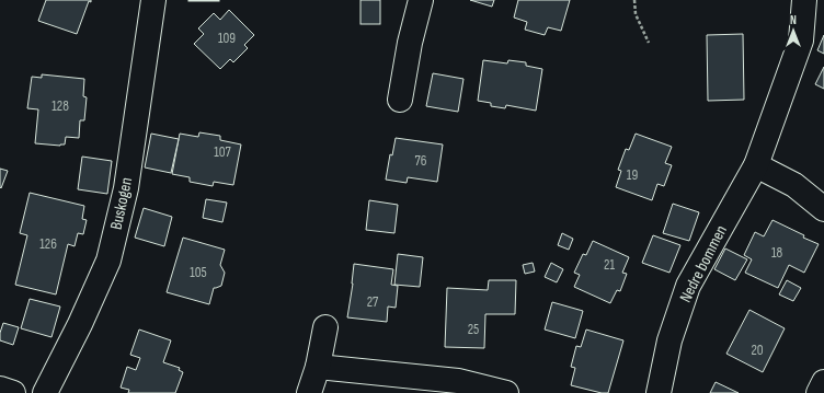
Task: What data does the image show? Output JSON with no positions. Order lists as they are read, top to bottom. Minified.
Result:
{"streets":{"street":["Buskogen","Nedre bommen"]},"house_numbers":["109","128","107","76","19","126","18","21","105","27","25","20"],"north":"top"}
